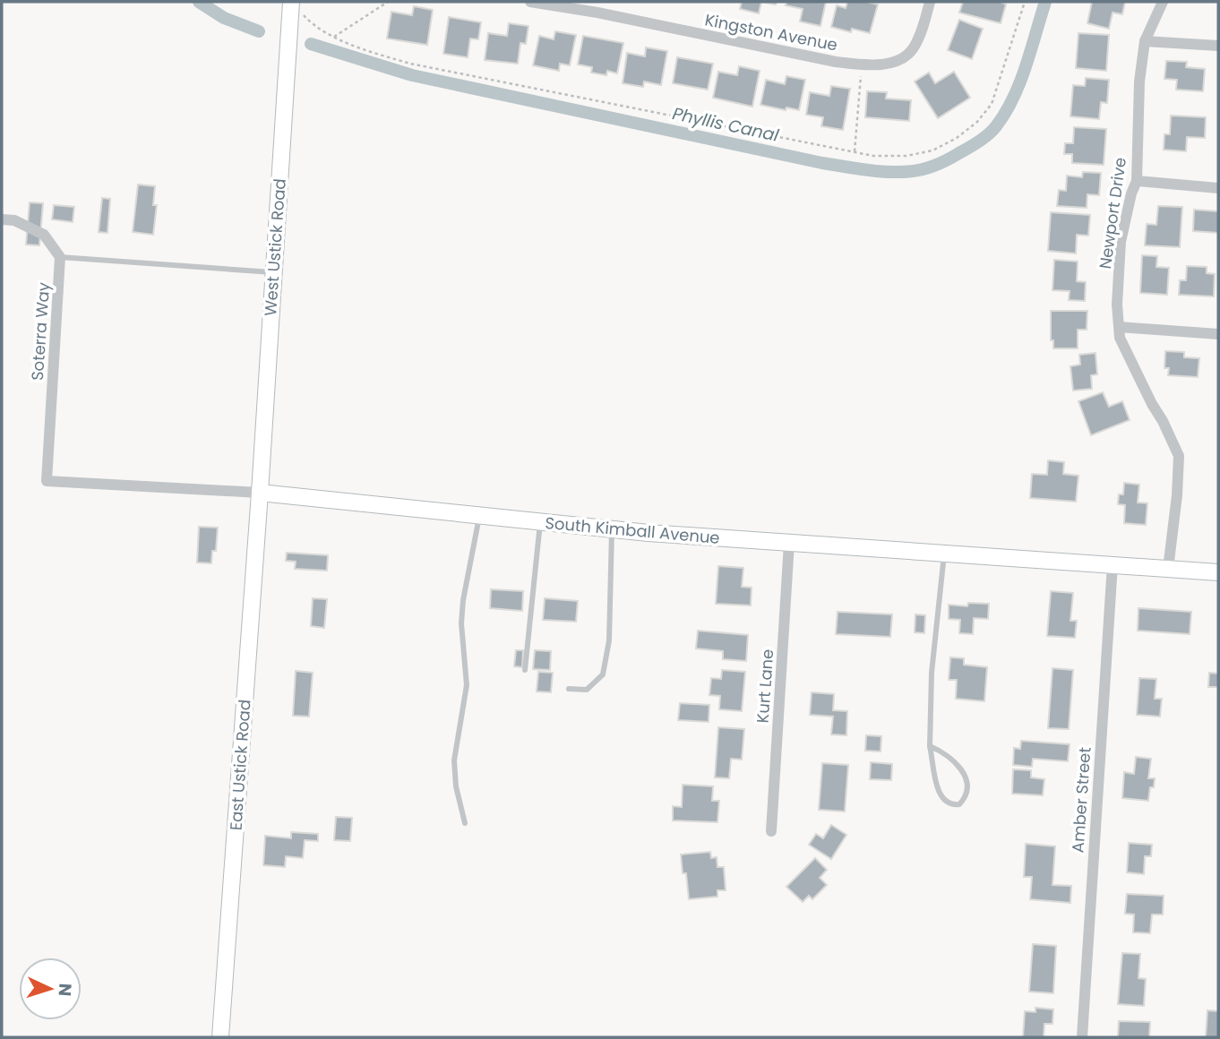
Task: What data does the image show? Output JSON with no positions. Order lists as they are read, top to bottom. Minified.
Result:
{"streets":{"main road":["West Ustick Road","South Kimball Avenue","East Ustick Road"],"street":["Kingston Avenue","Newport Drive","Soterra Way","Kurt Lane","Amber Street"]},"crossings":[["Newport Drive","South Kimball Avenue"],["West Ustick Road","South Kimball Avenue"],["West Ustick Road","East Ustick Road"],["Soterra Way","South Kimball Avenue"],["South Kimball Avenue","Kurt Lane"],["South Kimball Avenue","East Ustick Road"],["South Kimball Avenue","Amber Street"]],"water":["Phyllis Canal"],"north":"right"}
